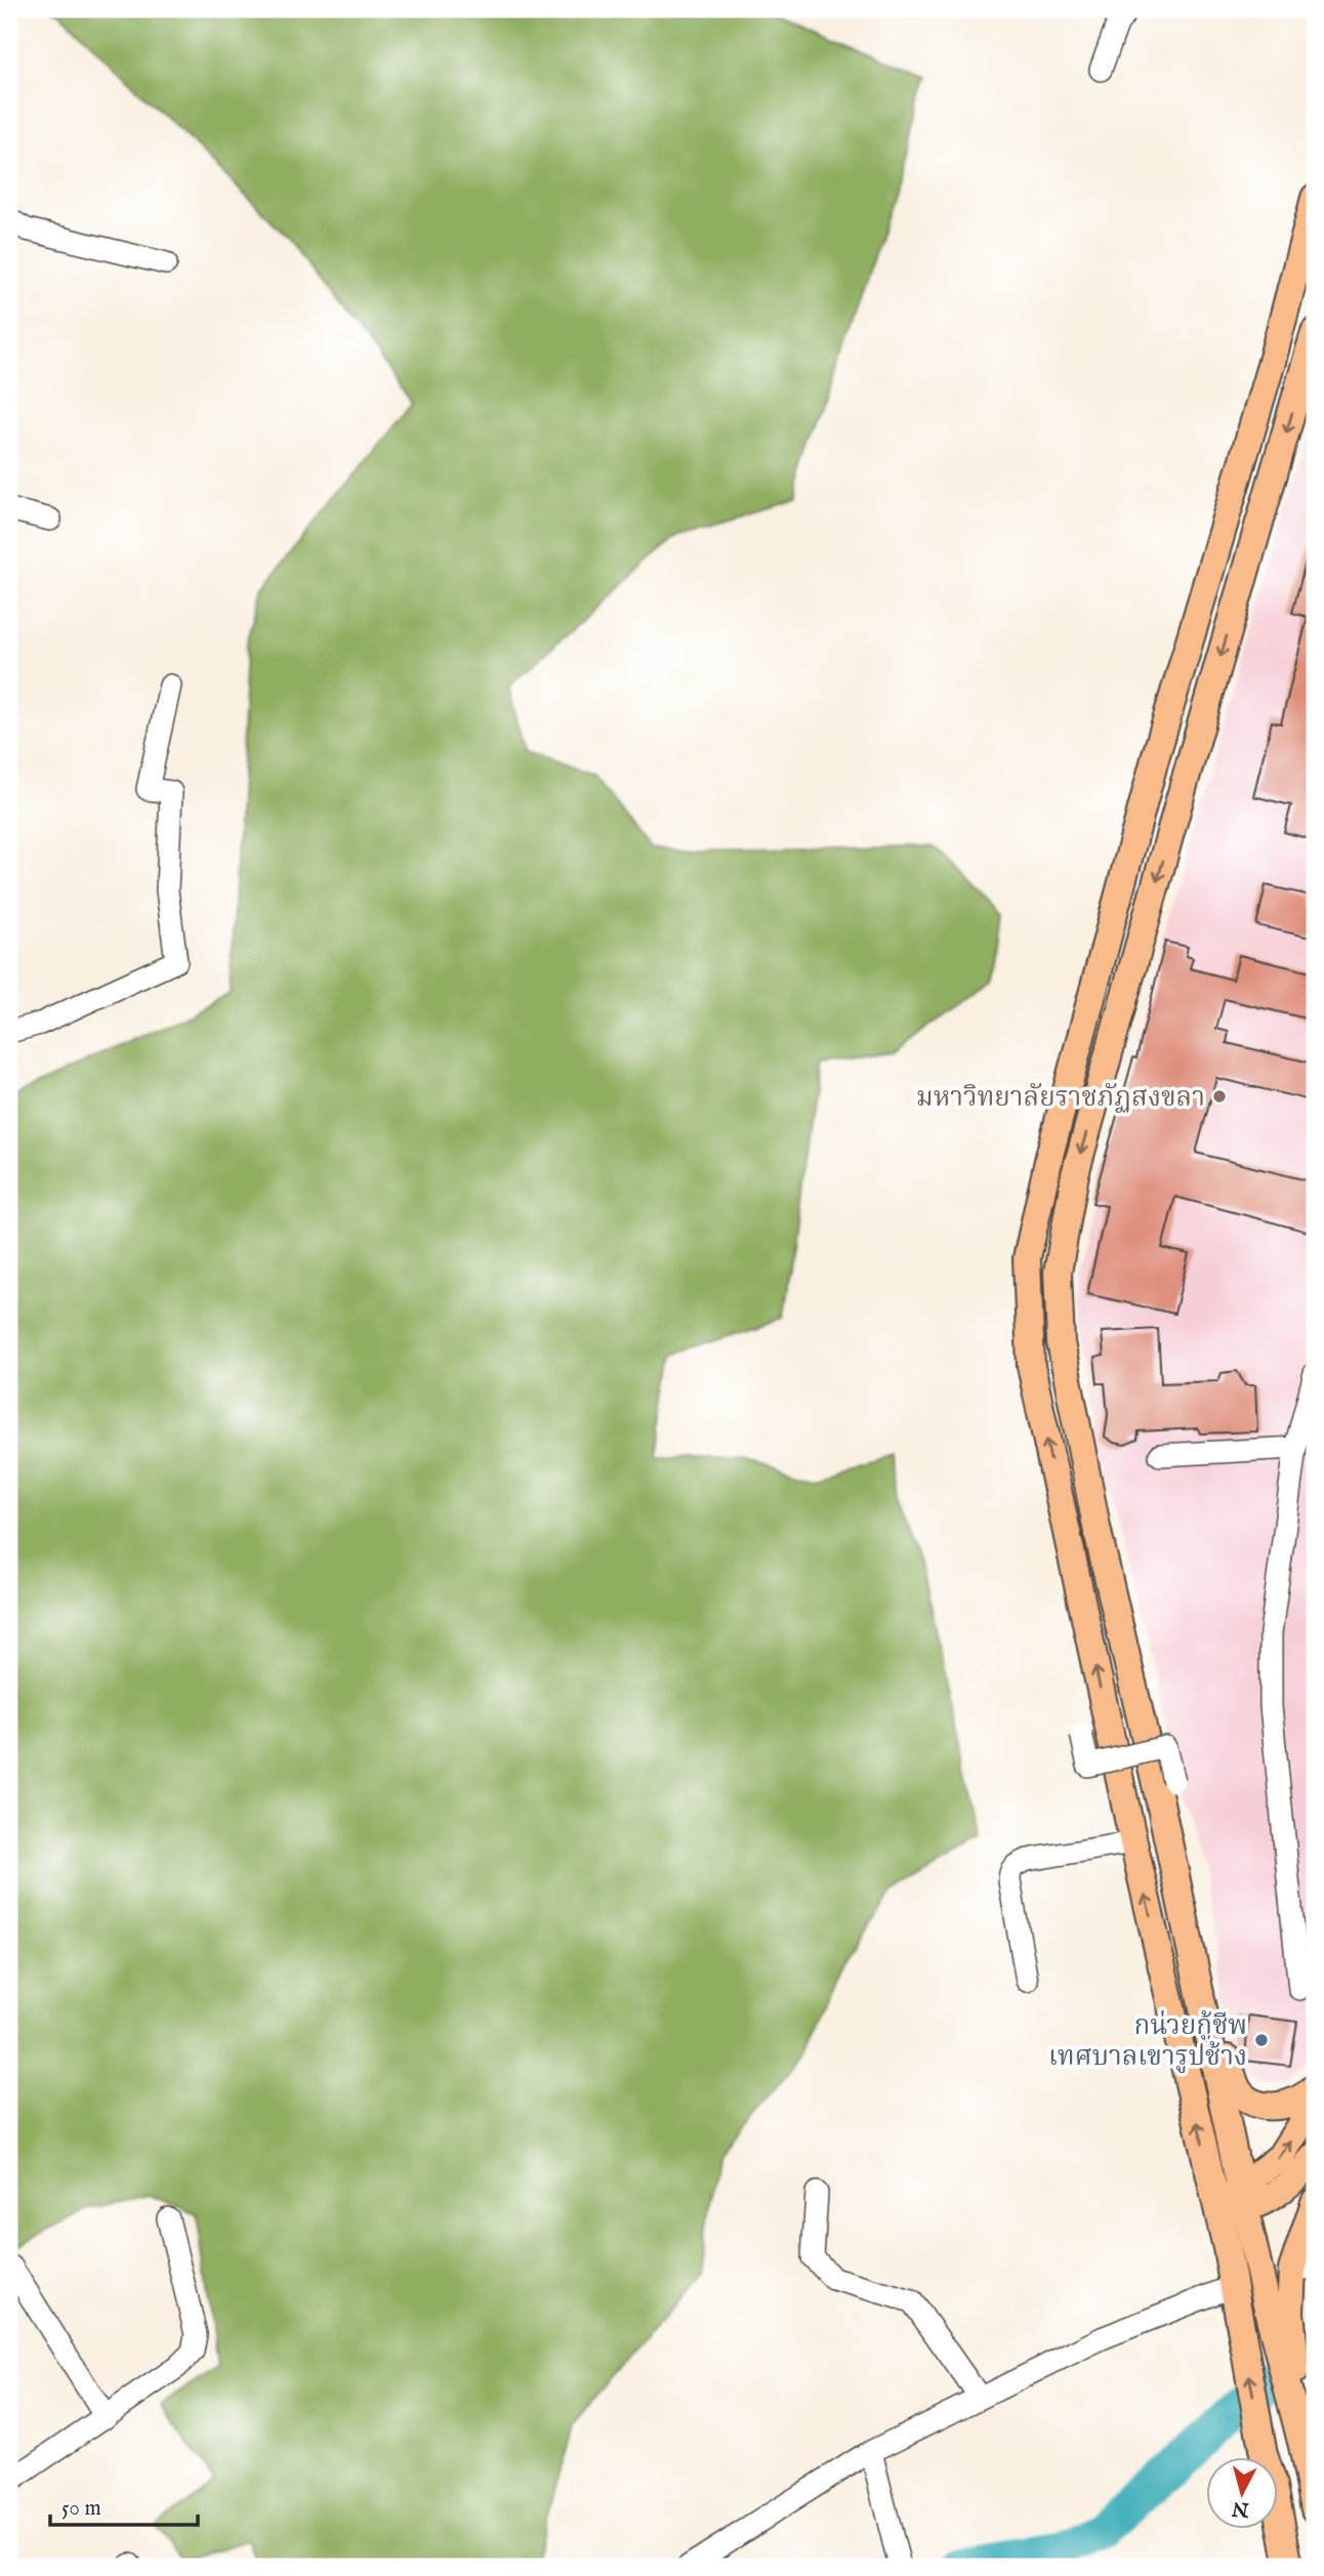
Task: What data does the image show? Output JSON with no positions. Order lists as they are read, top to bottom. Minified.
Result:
{"places":["มหาวิทยาลัยราชภัฏสงขลา","กน่วยกู้ชีพ เทศบาลเขารูปช้าง"],"scale_bar":"50 m","north":"bottom"}
